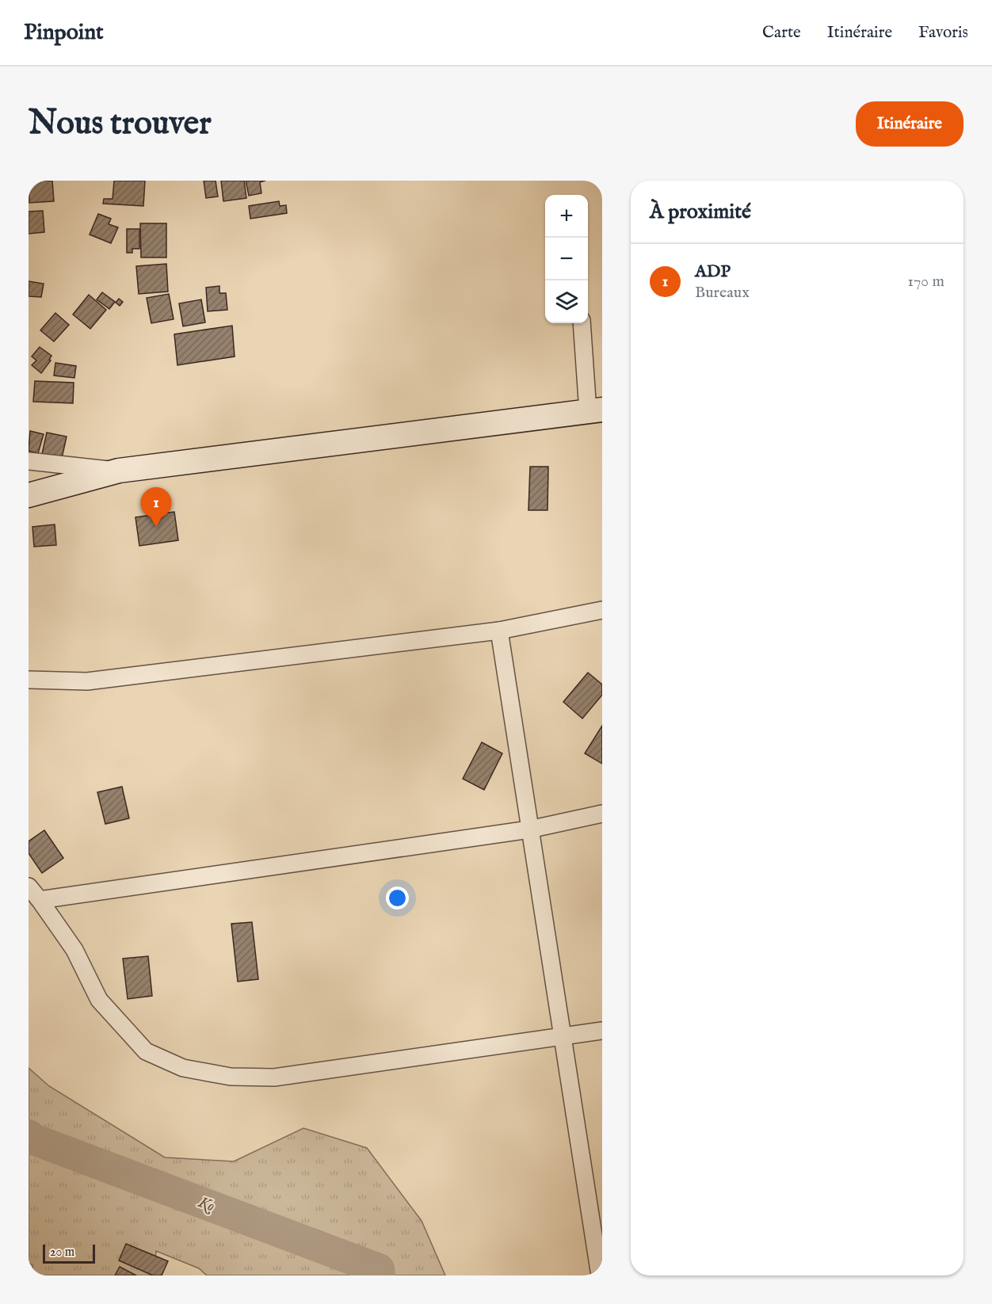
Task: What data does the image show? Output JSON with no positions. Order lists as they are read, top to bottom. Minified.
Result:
{"water":["Ko"],"scale_bar":"20 m","page":{"header":"Pinpoint","nav":["Carte","Itinéraire","Favoris"],"buttons":"Itinéraire","title":"Nous trouver","heading":"À proximité","map_buttons":["+","−"],"list":[{"mark":"1","name":"ADP","note":"Bureaux","value":"170 m"}],"pins":"1","scale":"20 m"}}
